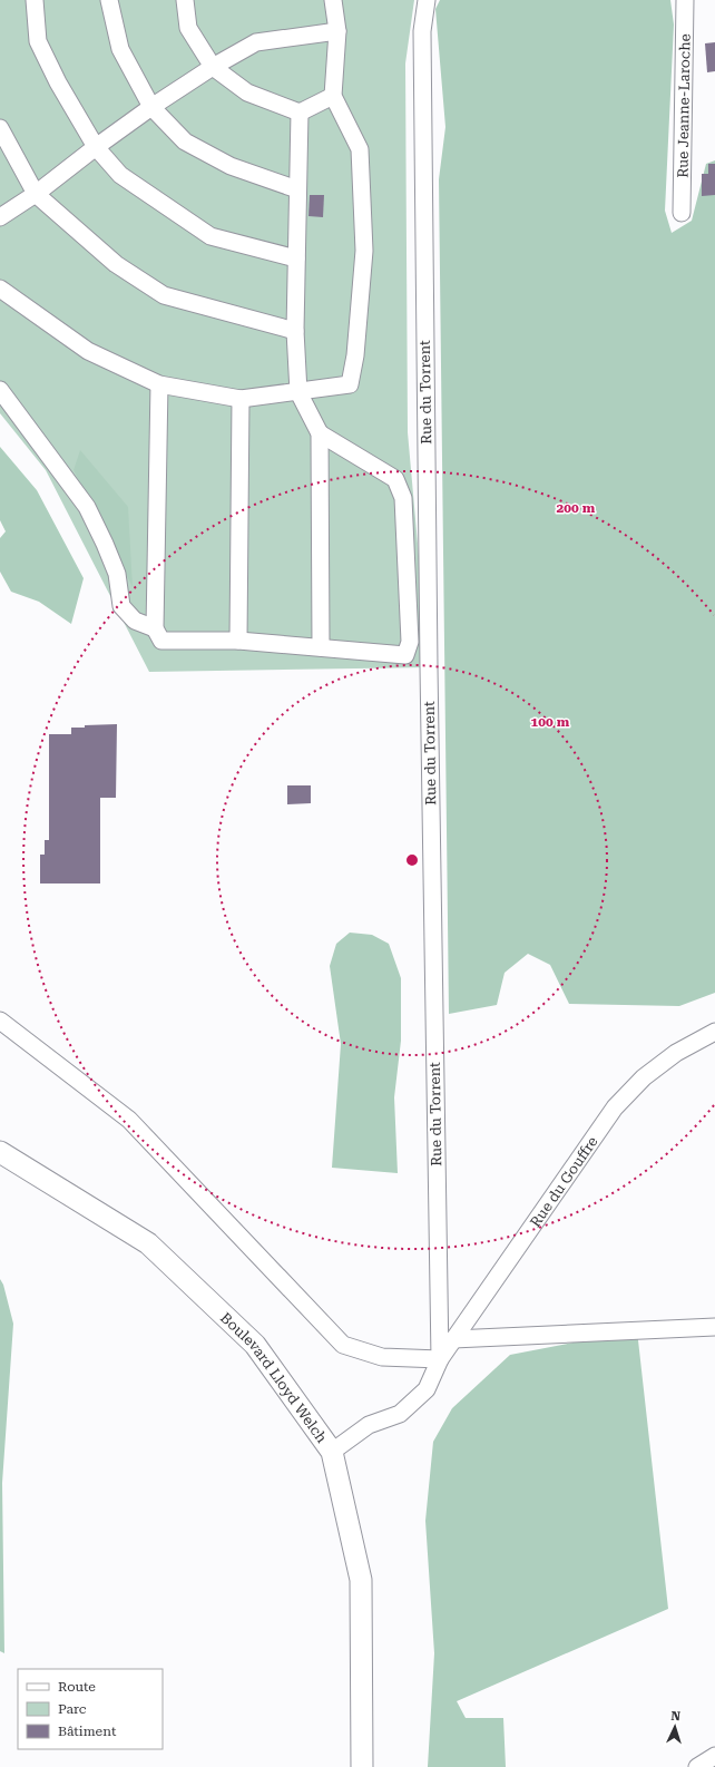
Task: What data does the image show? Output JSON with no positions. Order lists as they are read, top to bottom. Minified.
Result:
{"streets":{"main road":["Boulevard Lloyd Welch"],"street":["Rue Jeanne-Laroche","Rue du Torrent","Rue du Gouffre"]},"crossings":[["Rue du Torrent","Rue du Gouffre"],["Rue du Torrent","Boulevard Lloyd Welch"]],"legend":["Route","Parc","Bâtiment"],"north":"top","rings":["200 m","100 m"]}
